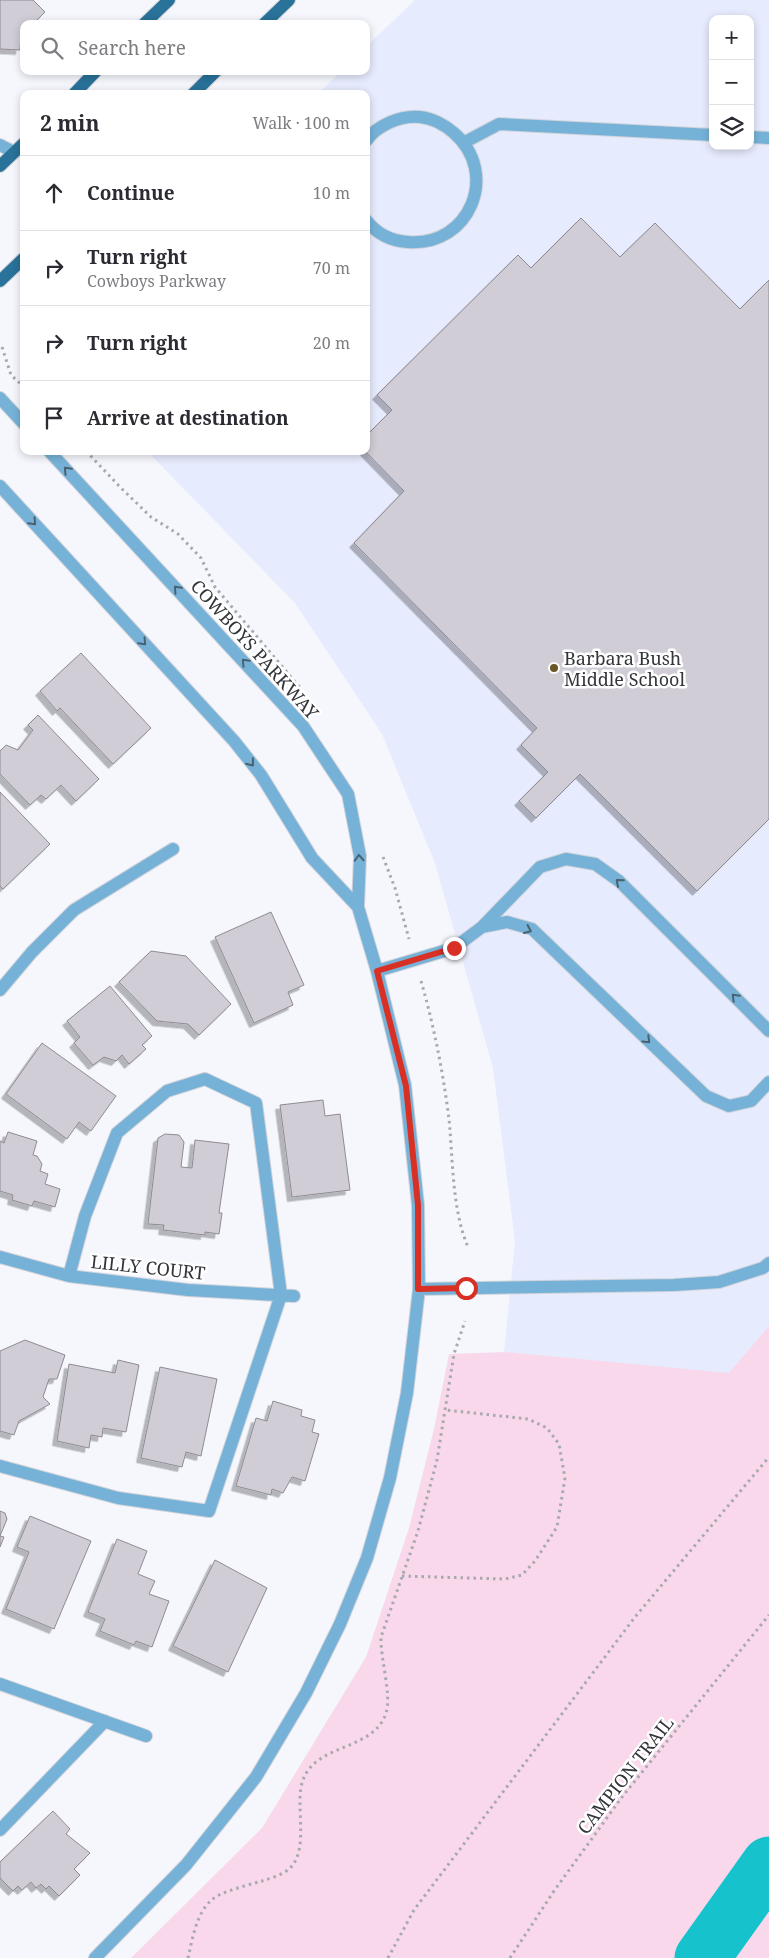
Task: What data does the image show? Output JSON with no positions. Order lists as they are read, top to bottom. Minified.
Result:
{"streets":{"street":["COWBOYS PARKWAY","LILLY COURT"],"path":["CAMPION TRAIL"]},"places":["Barbara Bush Middle School"],"page":{"map_buttons":["+","−"],"search":"Search here","heading":["2 min","Walk · 100 m"],"list":[["Continue","10 m"],["Turn right","Cowboys Parkway","70 m"],["Turn right","20 m"],"Arrive at destination"]}}
